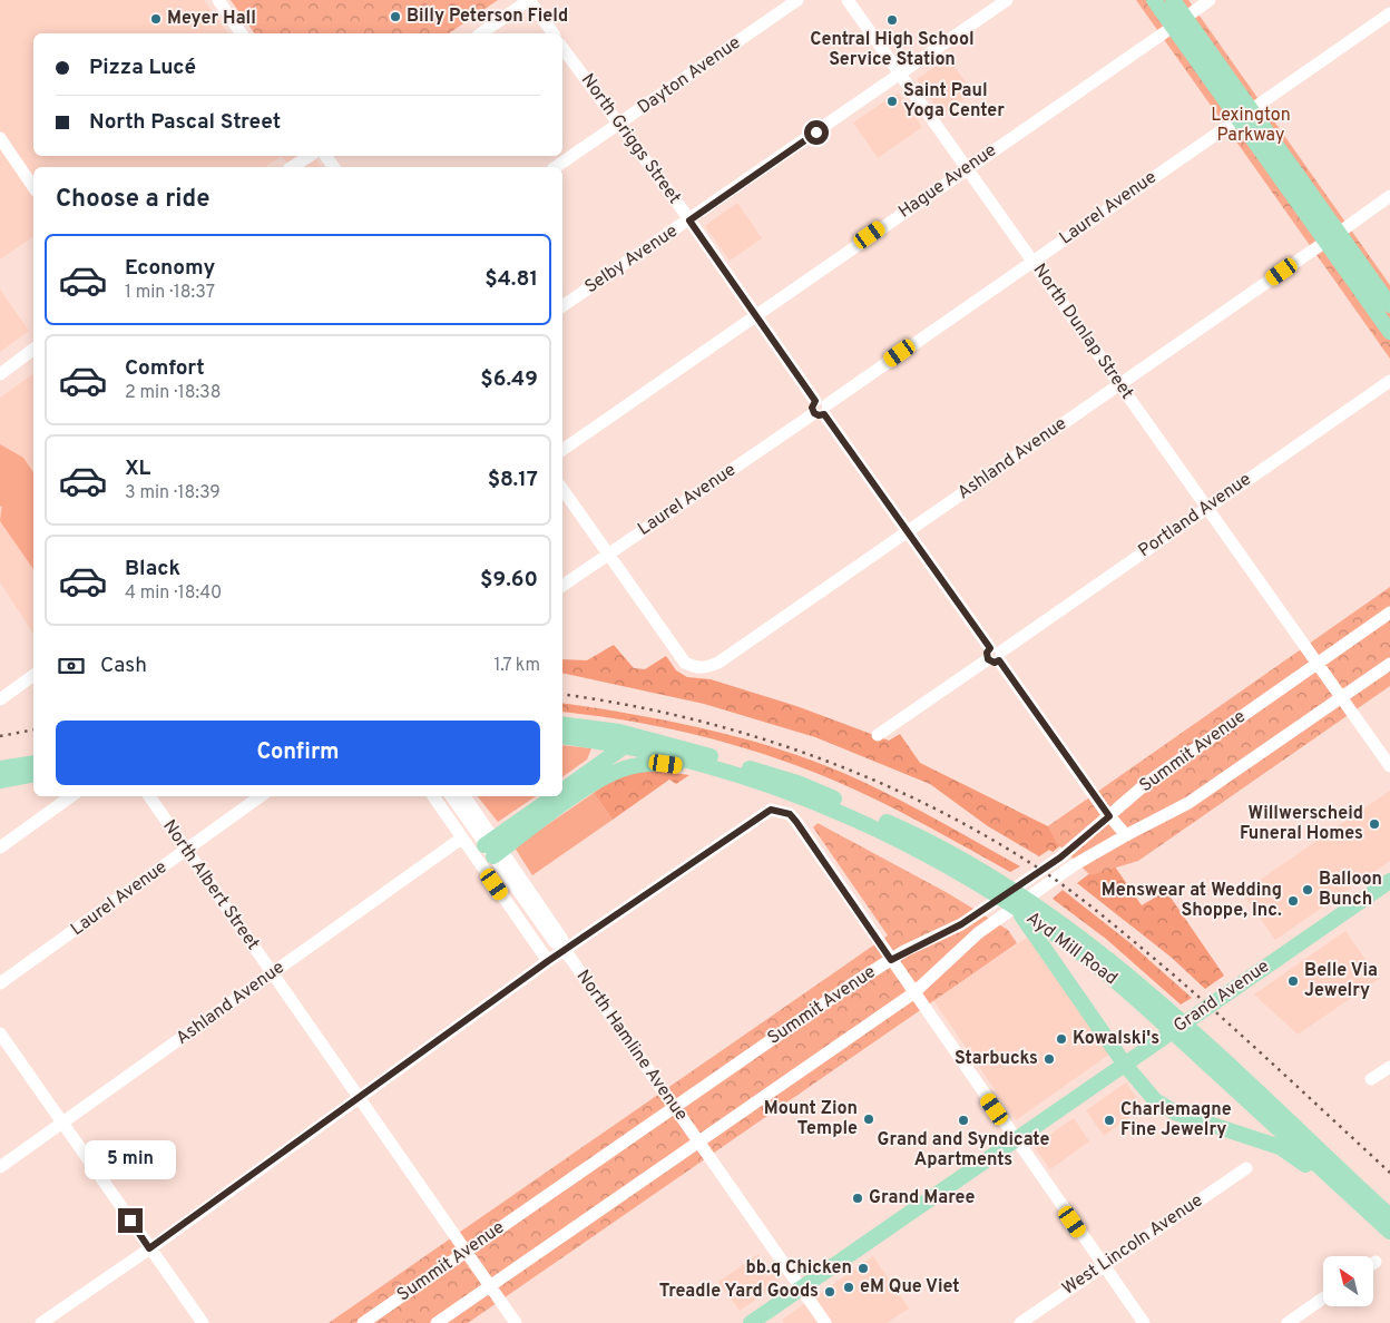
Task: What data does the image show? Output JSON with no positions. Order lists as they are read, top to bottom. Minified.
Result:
{"streets":{"main road":["Ayd Mill Road","Grand Avenue"],"street":["Dayton Avenue","North Griggs Street","Hague Avenue","Laurel Avenue","Selby Avenue","North Dunlap Street","Ashland Avenue","Portland Avenue","Summit Avenue","North Albert Street","North Hamline Avenue","West Lincoln Avenue"]},"crossings":[["Dayton Avenue","North Griggs Street"],["North Griggs Street","Hague Avenue"],["North Griggs Street","Laurel Avenue"],["North Griggs Street","Selby Avenue"],["North Griggs Street","Ashland Avenue"],["North Griggs Street","Portland Avenue"],["North Griggs Street","Summit Avenue"],["Hague Avenue","North Dunlap Street"],["Laurel Avenue","North Dunlap Street"],["Laurel Avenue","Ashland Avenue"],["Laurel Avenue","North Albert Street"],["Selby Avenue","North Dunlap Street"],["North Dunlap Street","Ashland Avenue"],["North Dunlap Street","Portland Avenue"],["North Dunlap Street","Summit Avenue"],["Ashland Avenue","North Albert Street"],["Summit Avenue","North Albert Street"],["Summit Avenue","North Hamline Avenue"],["Grand Avenue","North Hamline Avenue"]],"parks":["Lexington Parkway"],"places":["Billy Peterson Field","Meyer Hall","Central High School Service Station","Saint Paul Yoga Center","Willwerscheid Funeral Homes","Balloon Bunch","Menswear at Wedding Shoppe, Inc.","Belle Via Jewelry","Kowalski's","Starbucks","Mount Zion Temple","Grand and Syndicate Apartments","Charlemagne Fine Jewelry","Grand Maree","bb.q Chicken","eM Que Viet","Treadle Yard Goods"],"north":"top left","page":{"banner":["Pizza Lucé","North Pascal Street"],"heading":"Choose a ride","list":[{"name":"Economy","note":"1 min · 18:37","value":"$4.81"},{"name":"Comfort","note":"2 min · 18:38","value":"$6.49"},{"name":"XL","note":"3 min · 18:39","value":"$8.17"},{"name":"Black","note":"4 min · 18:40","value":"$9.60"}],"pay":["Cash","1.7 km"],"buttons":"Confirm","bubble":"5 min"}}
